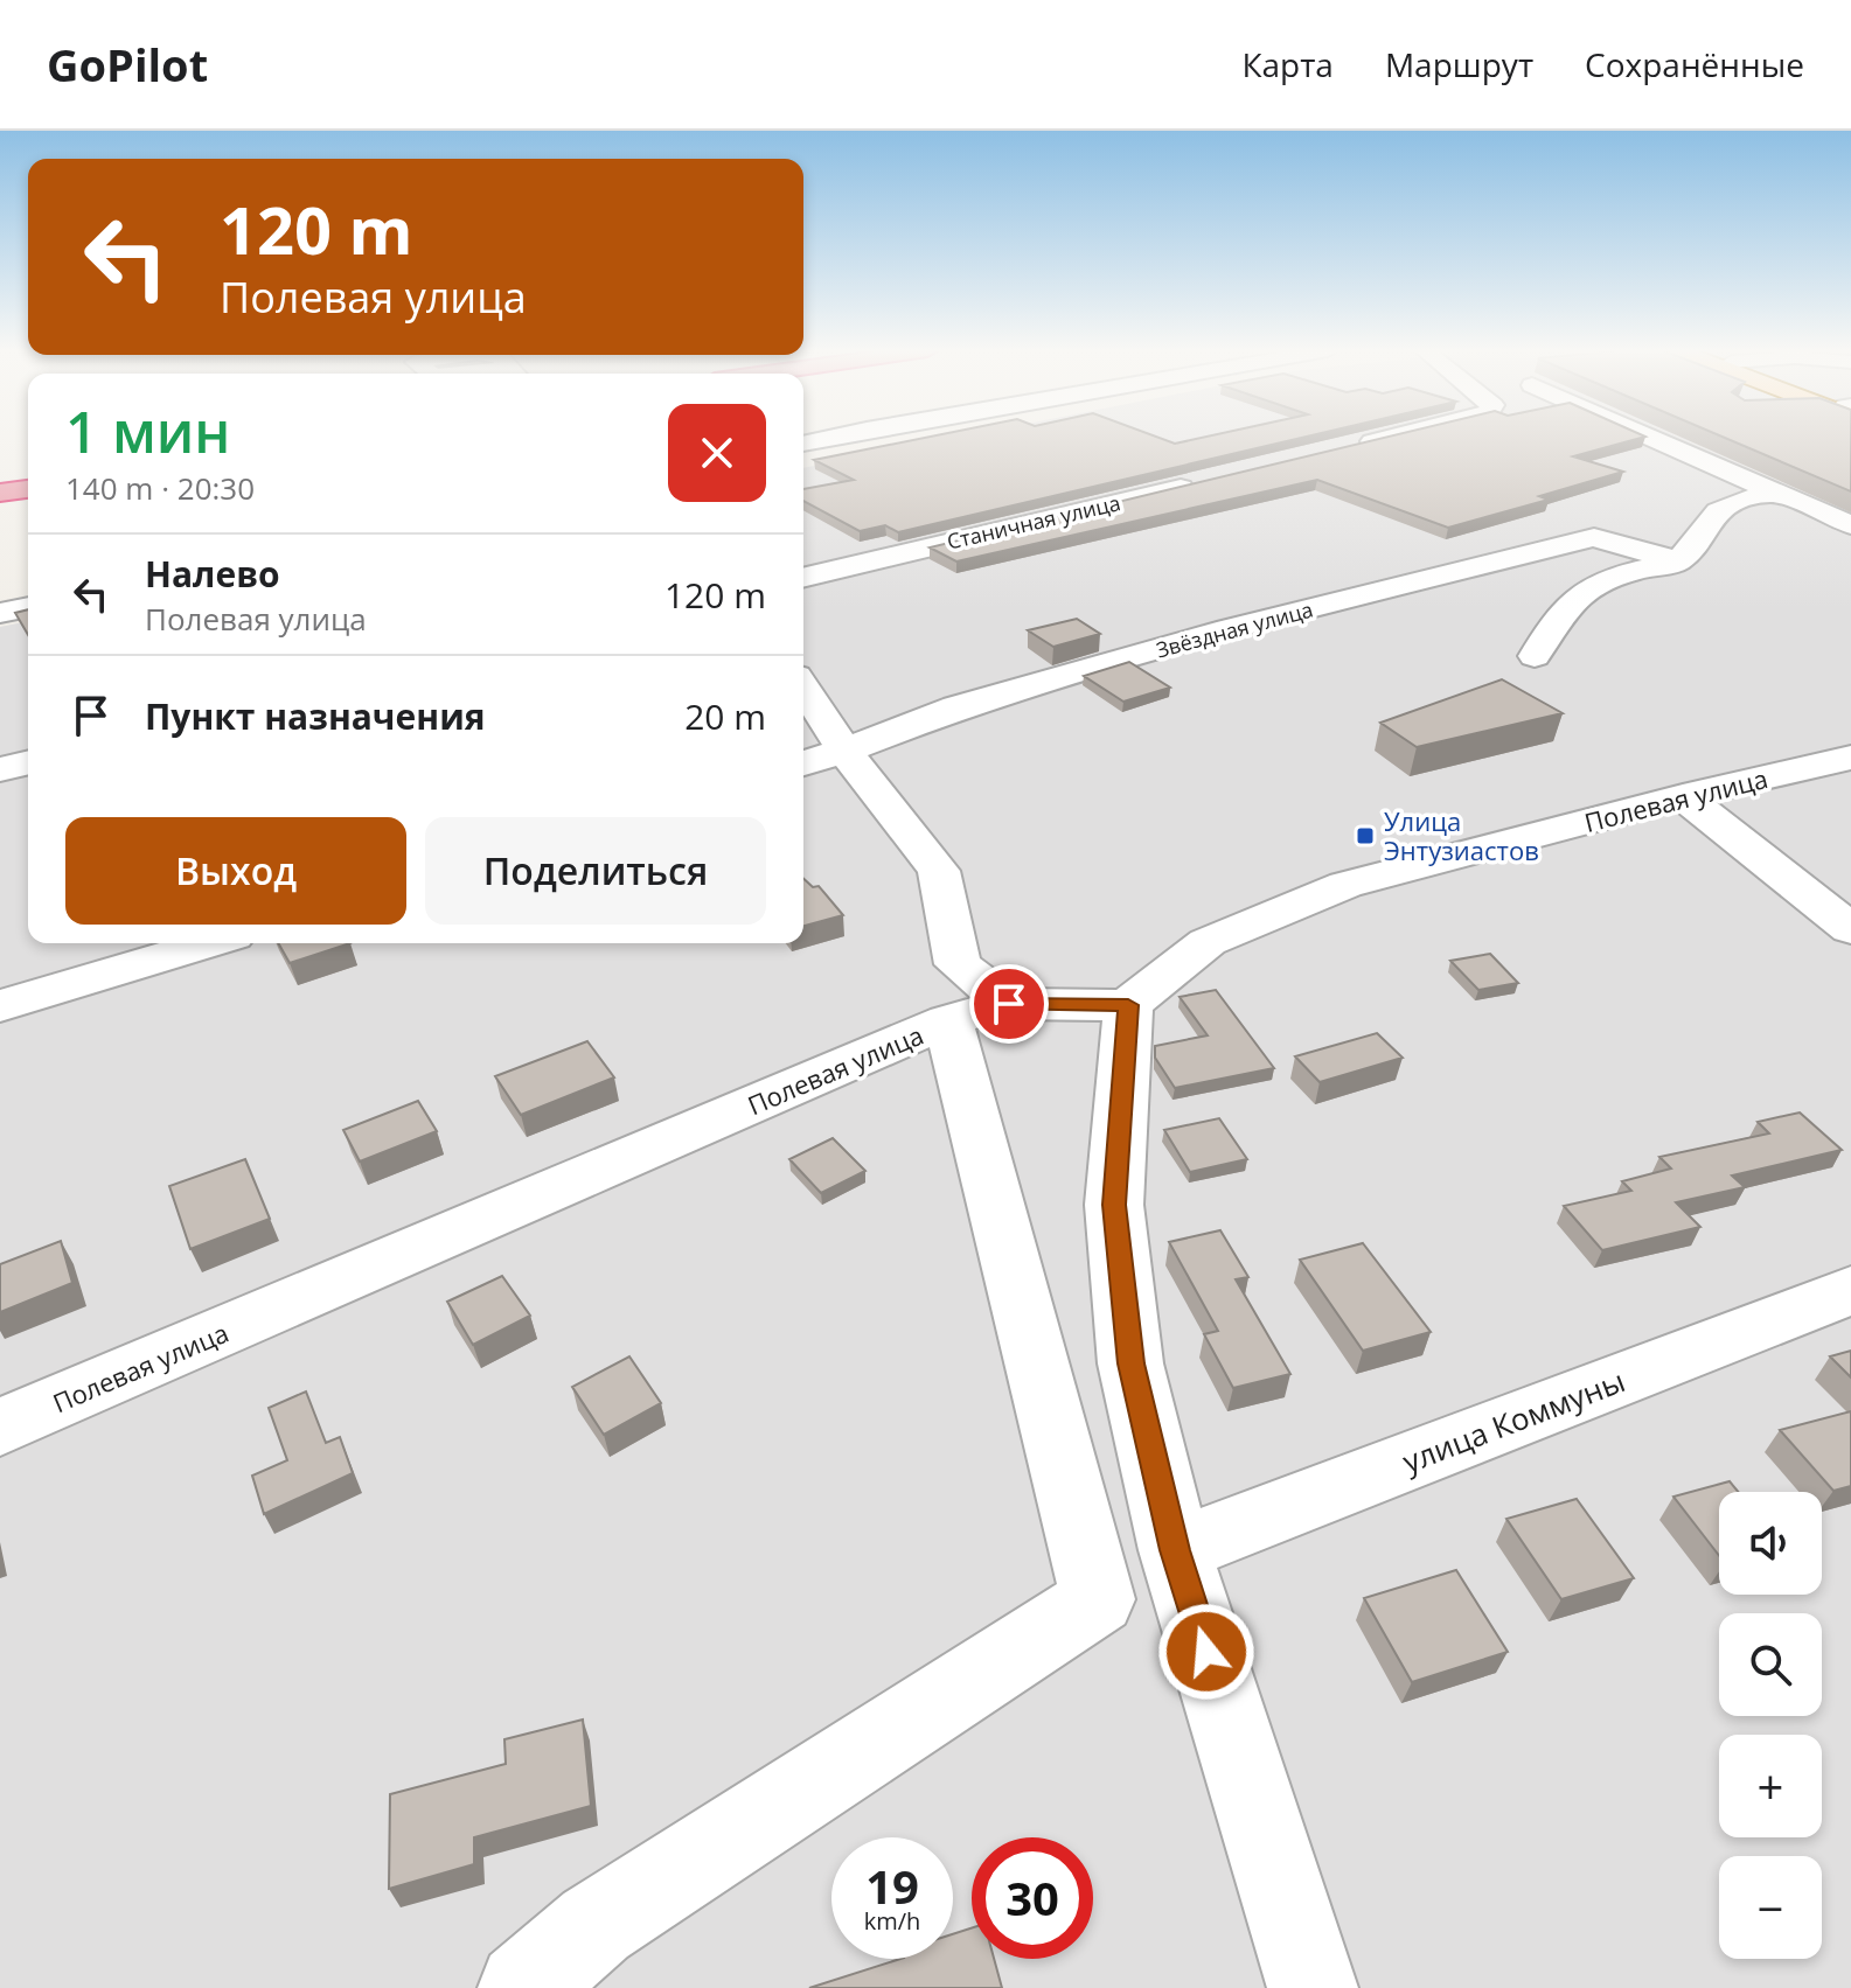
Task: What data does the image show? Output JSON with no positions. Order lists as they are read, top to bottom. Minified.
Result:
{"streets":{"street":["Станичная улица","Звёздная улица","Полевая улица","улица Коммуны"]},"places":{"transit":["Улица Энтузиастов"]},"page":{"header":"GoPilot","nav":["Карта","Маршрут","Сохранённые"],"turn":["120 m","Полевая улица"],"heading":["1 мин","140 m · 20:30"],"list":[{"name":"Налево","note":"Полевая улица","value":"120 m"},{"name":"Пункт назначения","value":"20 m"}],"buttons":["Выход","Поделиться"],"map_buttons":["+","−"],"speed":"19 km/h","limit":"30"}}
